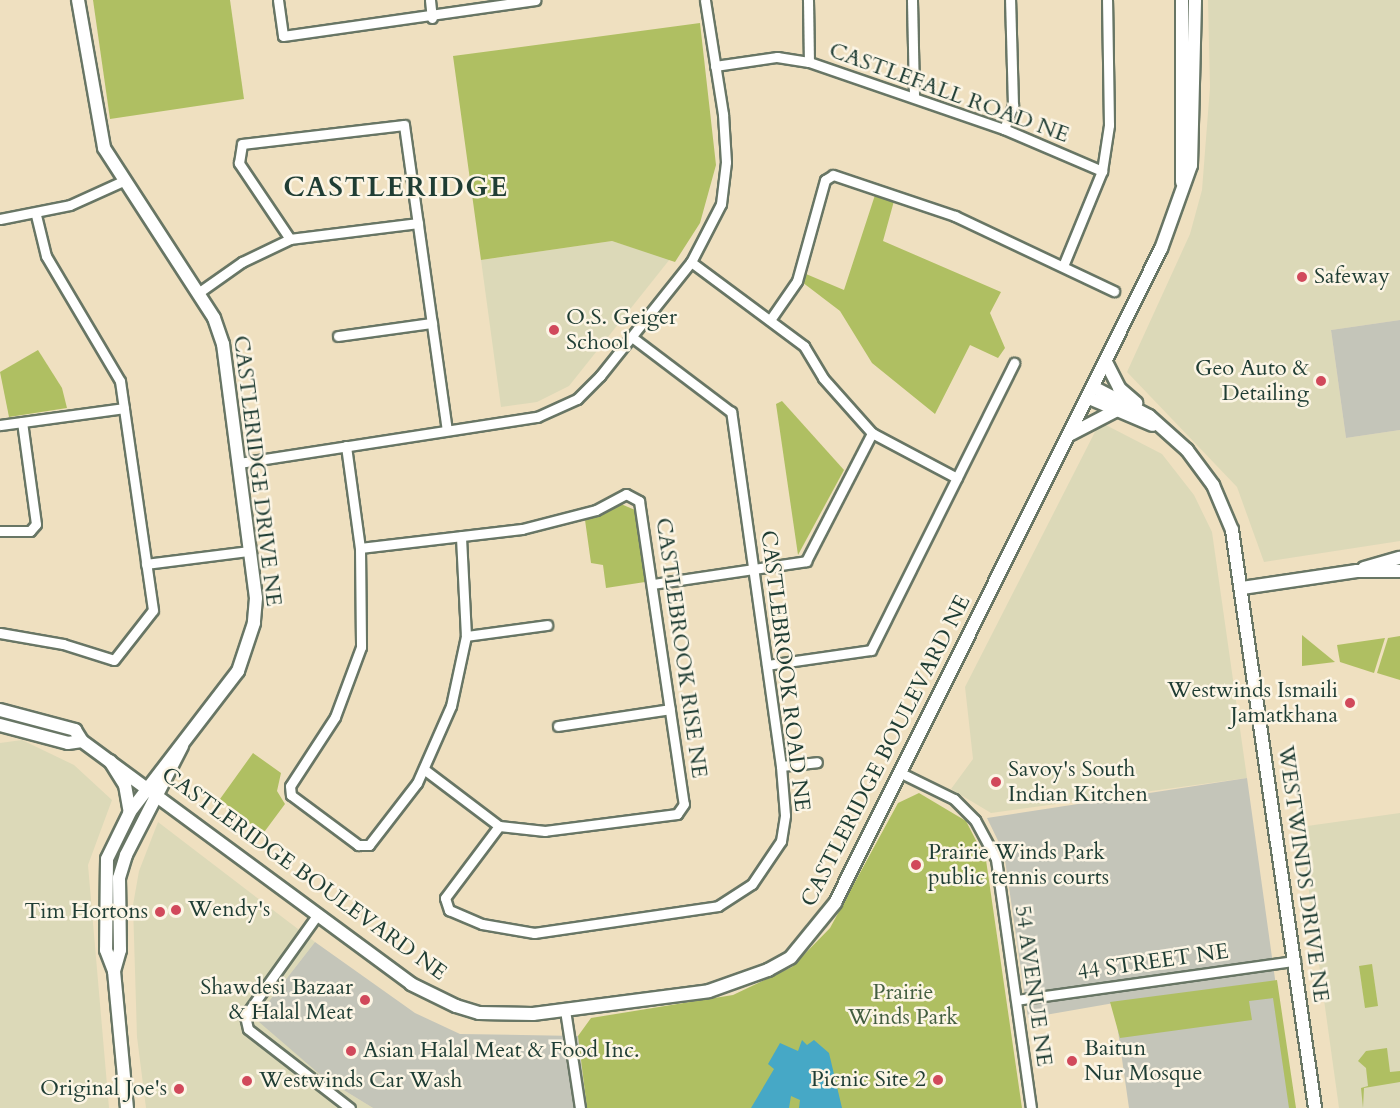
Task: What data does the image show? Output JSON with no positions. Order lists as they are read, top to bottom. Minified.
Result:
{"streets":{"street":["CASTLEFALL ROAD NE","CASTLERIDGE DRIVE NE","CASTLEBROOK RISE NE","CASTLEBROOK ROAD NE","CASTLERIDGE BOULEVARD NE","WESTWINDS DRIVE NE","44 STREET NE","54 AVENUE NE"]},"crossings":[["CASTLERIDGE DRIVE NE","CASTLERIDGE BOULEVARD NE"],["CASTLEBROOK RISE NE","CASTLEBROOK ROAD NE"],["CASTLERIDGE BOULEVARD NE","WESTWINDS DRIVE NE"],["CASTLERIDGE BOULEVARD NE","54 AVENUE NE"],["WESTWINDS DRIVE NE","44 STREET NE"],["44 STREET NE","54 AVENUE NE"]],"districts":["CASTLERIDGE"],"parks":["Prairie Winds Park"],"places":["Safeway","O.S. Geiger School","Geo Auto & Detailing","Westwinds Ismaili Jamatkhana","Savoy's South Indian Kitchen","Prairie Winds Park public tennis courts","Wendy's","Tim Hortons","Shawdesi Bazaar & Halal Meat","Asian Halal Meat & Food Inc.","Baitun Nur Mosque","Picnic Site 2","Westwinds Car Wash","Original Joe's"]}
